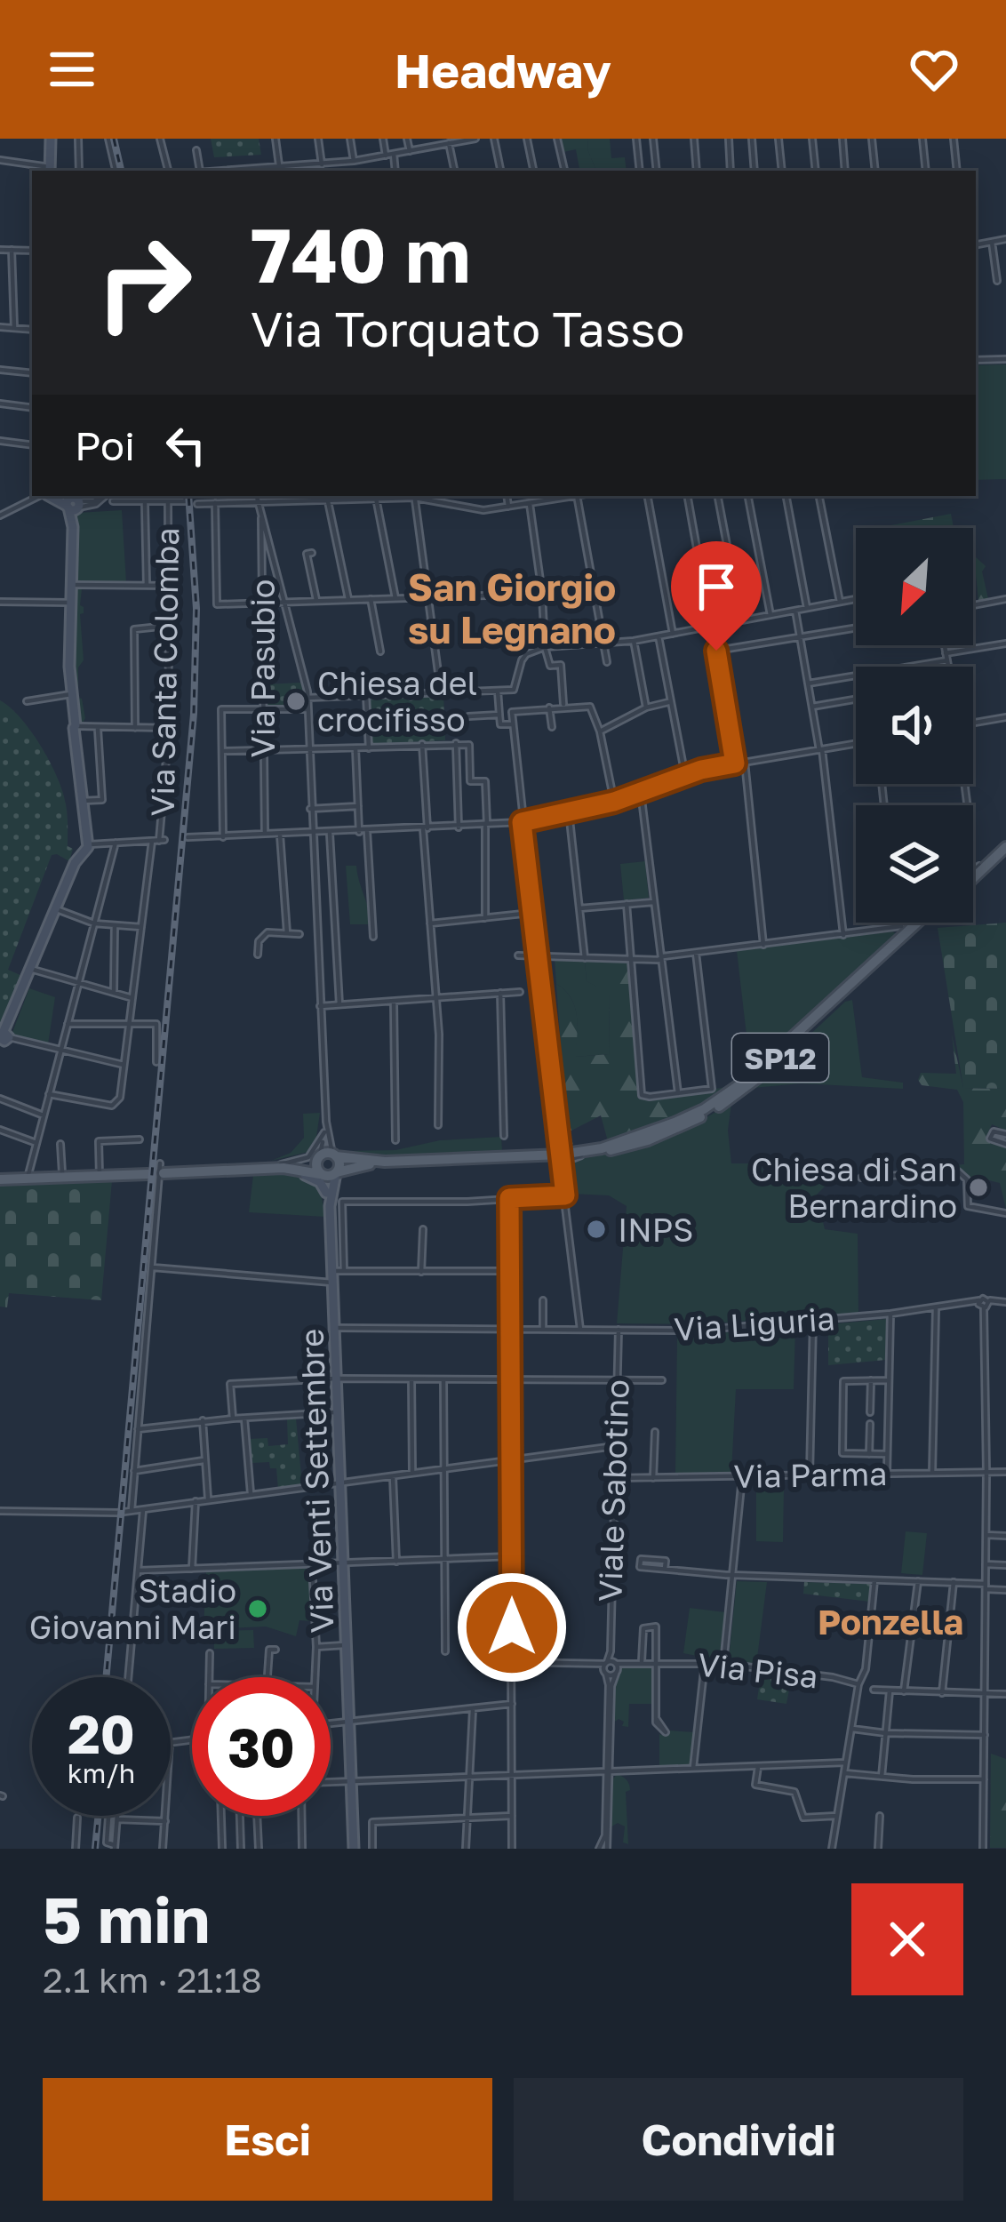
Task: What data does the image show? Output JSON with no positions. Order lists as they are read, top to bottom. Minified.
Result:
{"streets":{"main road":["SP12"],"street":["Via Pasubio","Via Santa Colomba","Via Liguria","Via Parma","Via Venti Settembre","Viale Sabotino","Via Pisa"]},"crossings":[["SP12","Via Venti Settembre"],["Via Liguria","Via Parma"],["Via Liguria","Via Venti Settembre"],["Via Liguria","Viale Sabotino"],["Via Parma","Viale Sabotino"],["Viale Sabotino","Via Pisa"]],"districts":["San Giorgio su Legnano","Ponzella"],"places":["Chiesa del crocifisso","Chiesa di San Bernardino","INPS","Stadio Giovanni Mari"],"north":"bottom left","page":{"header":"Headway","turn":["740 m","Via Torquato Tasso"],"then":"Poi","speed":"20 km/h","limit":"30","heading":["5 min","2.1 km · 21:18"],"buttons":["Esci","Condividi"]}}
